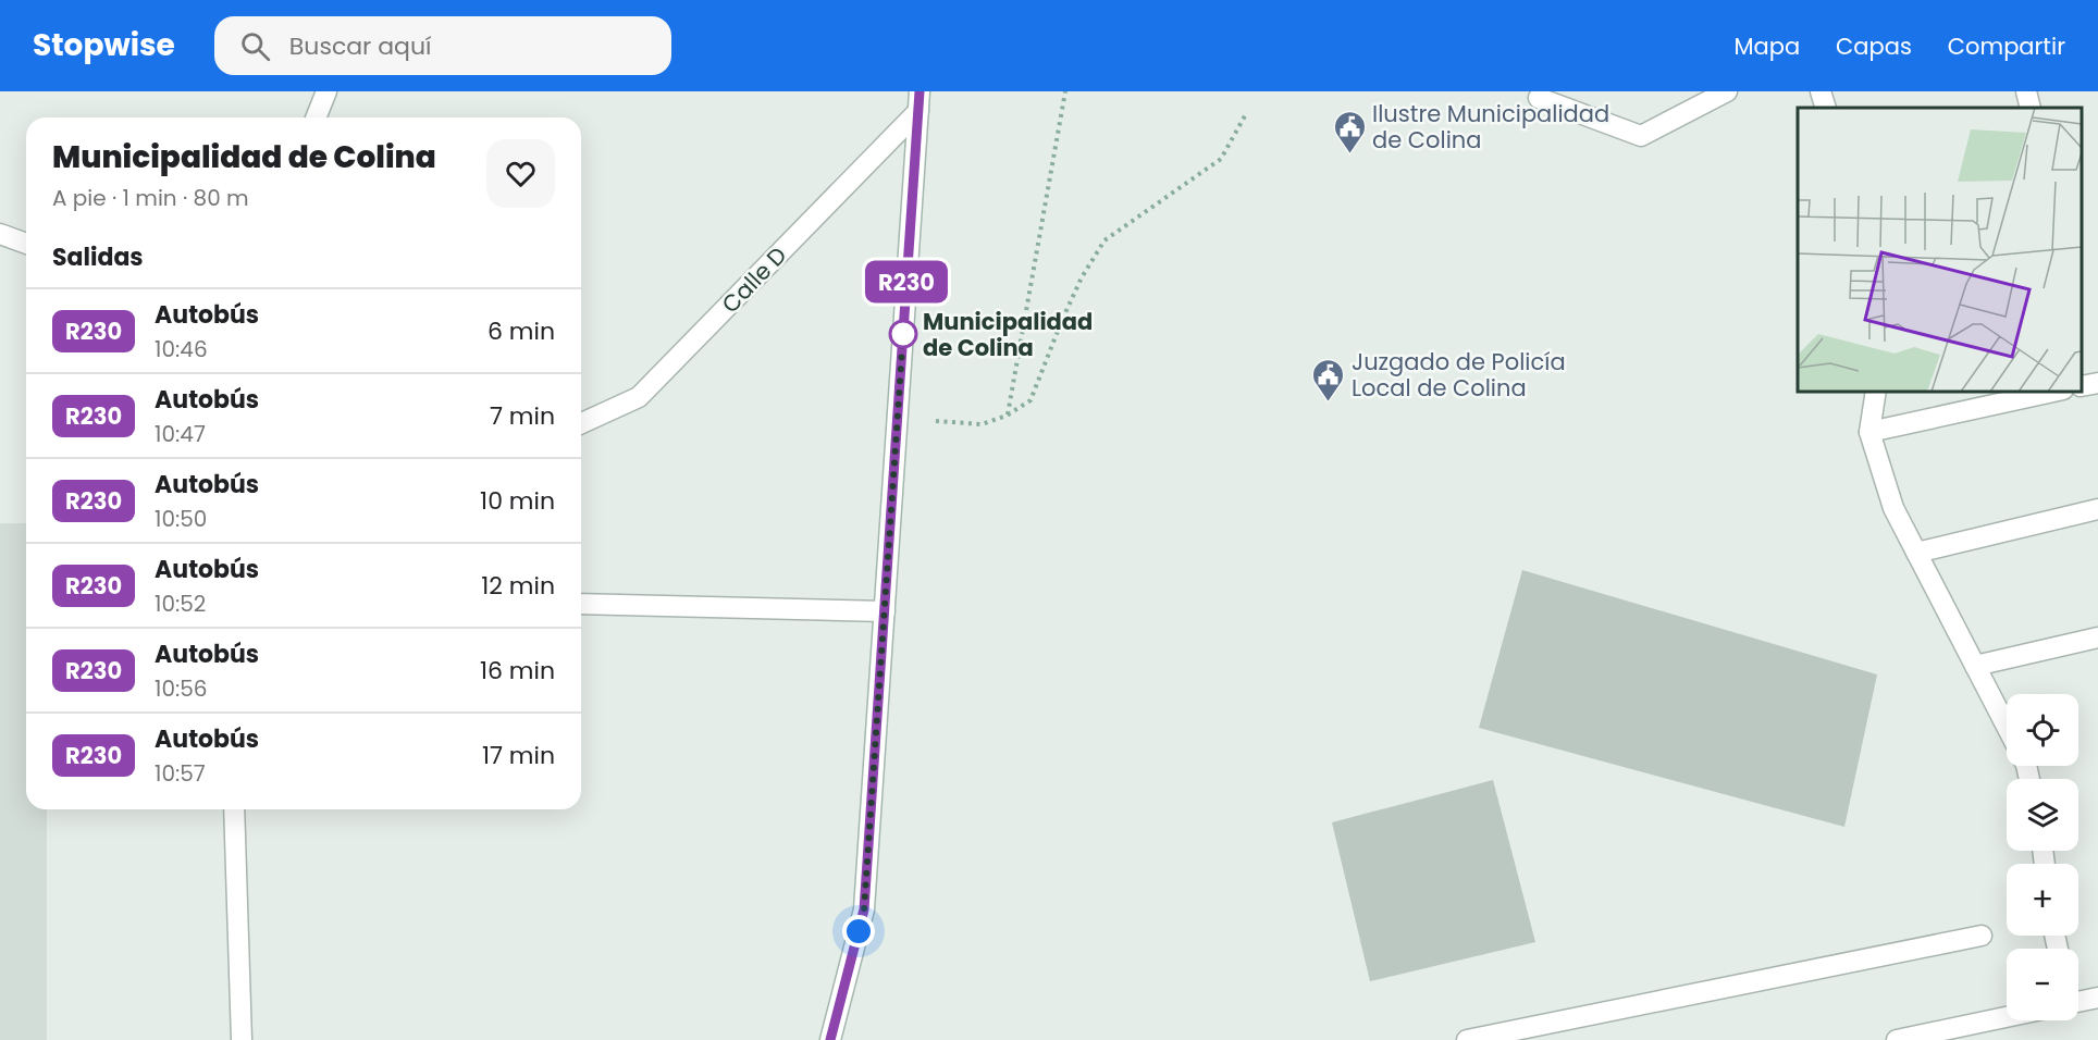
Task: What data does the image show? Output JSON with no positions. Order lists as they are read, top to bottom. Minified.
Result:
{"streets":{"street":["Calle D"]},"places":{"public building":["Ilustre Municipalidad de Colina","Juzgado de Policía Local de Colina"],"other":["Municipalidad de Colina"]},"lines":["bus line R230"],"page":{"header":"Stopwise","search":"Buscar aquí","nav":["Mapa","Capas","Compartir"],"on_map":"R230","heading":[["Municipalidad de Colina","A pie · 1 min · 80 m"],"Salidas"],"list":[{"mark":"R230","name":"Autobús","note":"10:46","value":"6 min"},{"mark":"R230","name":"Autobús","note":"10:47","value":"7 min"},{"mark":"R230","name":"Autobús","note":"10:50","value":"10 min"},{"mark":"R230","name":"Autobús","note":"10:52","value":"12 min"},{"mark":"R230","name":"Autobús","note":"10:56","value":"16 min"},{"mark":"R230","name":"Autobús","note":"10:57","value":"17 min"}],"map_buttons":["+","−"]}}
